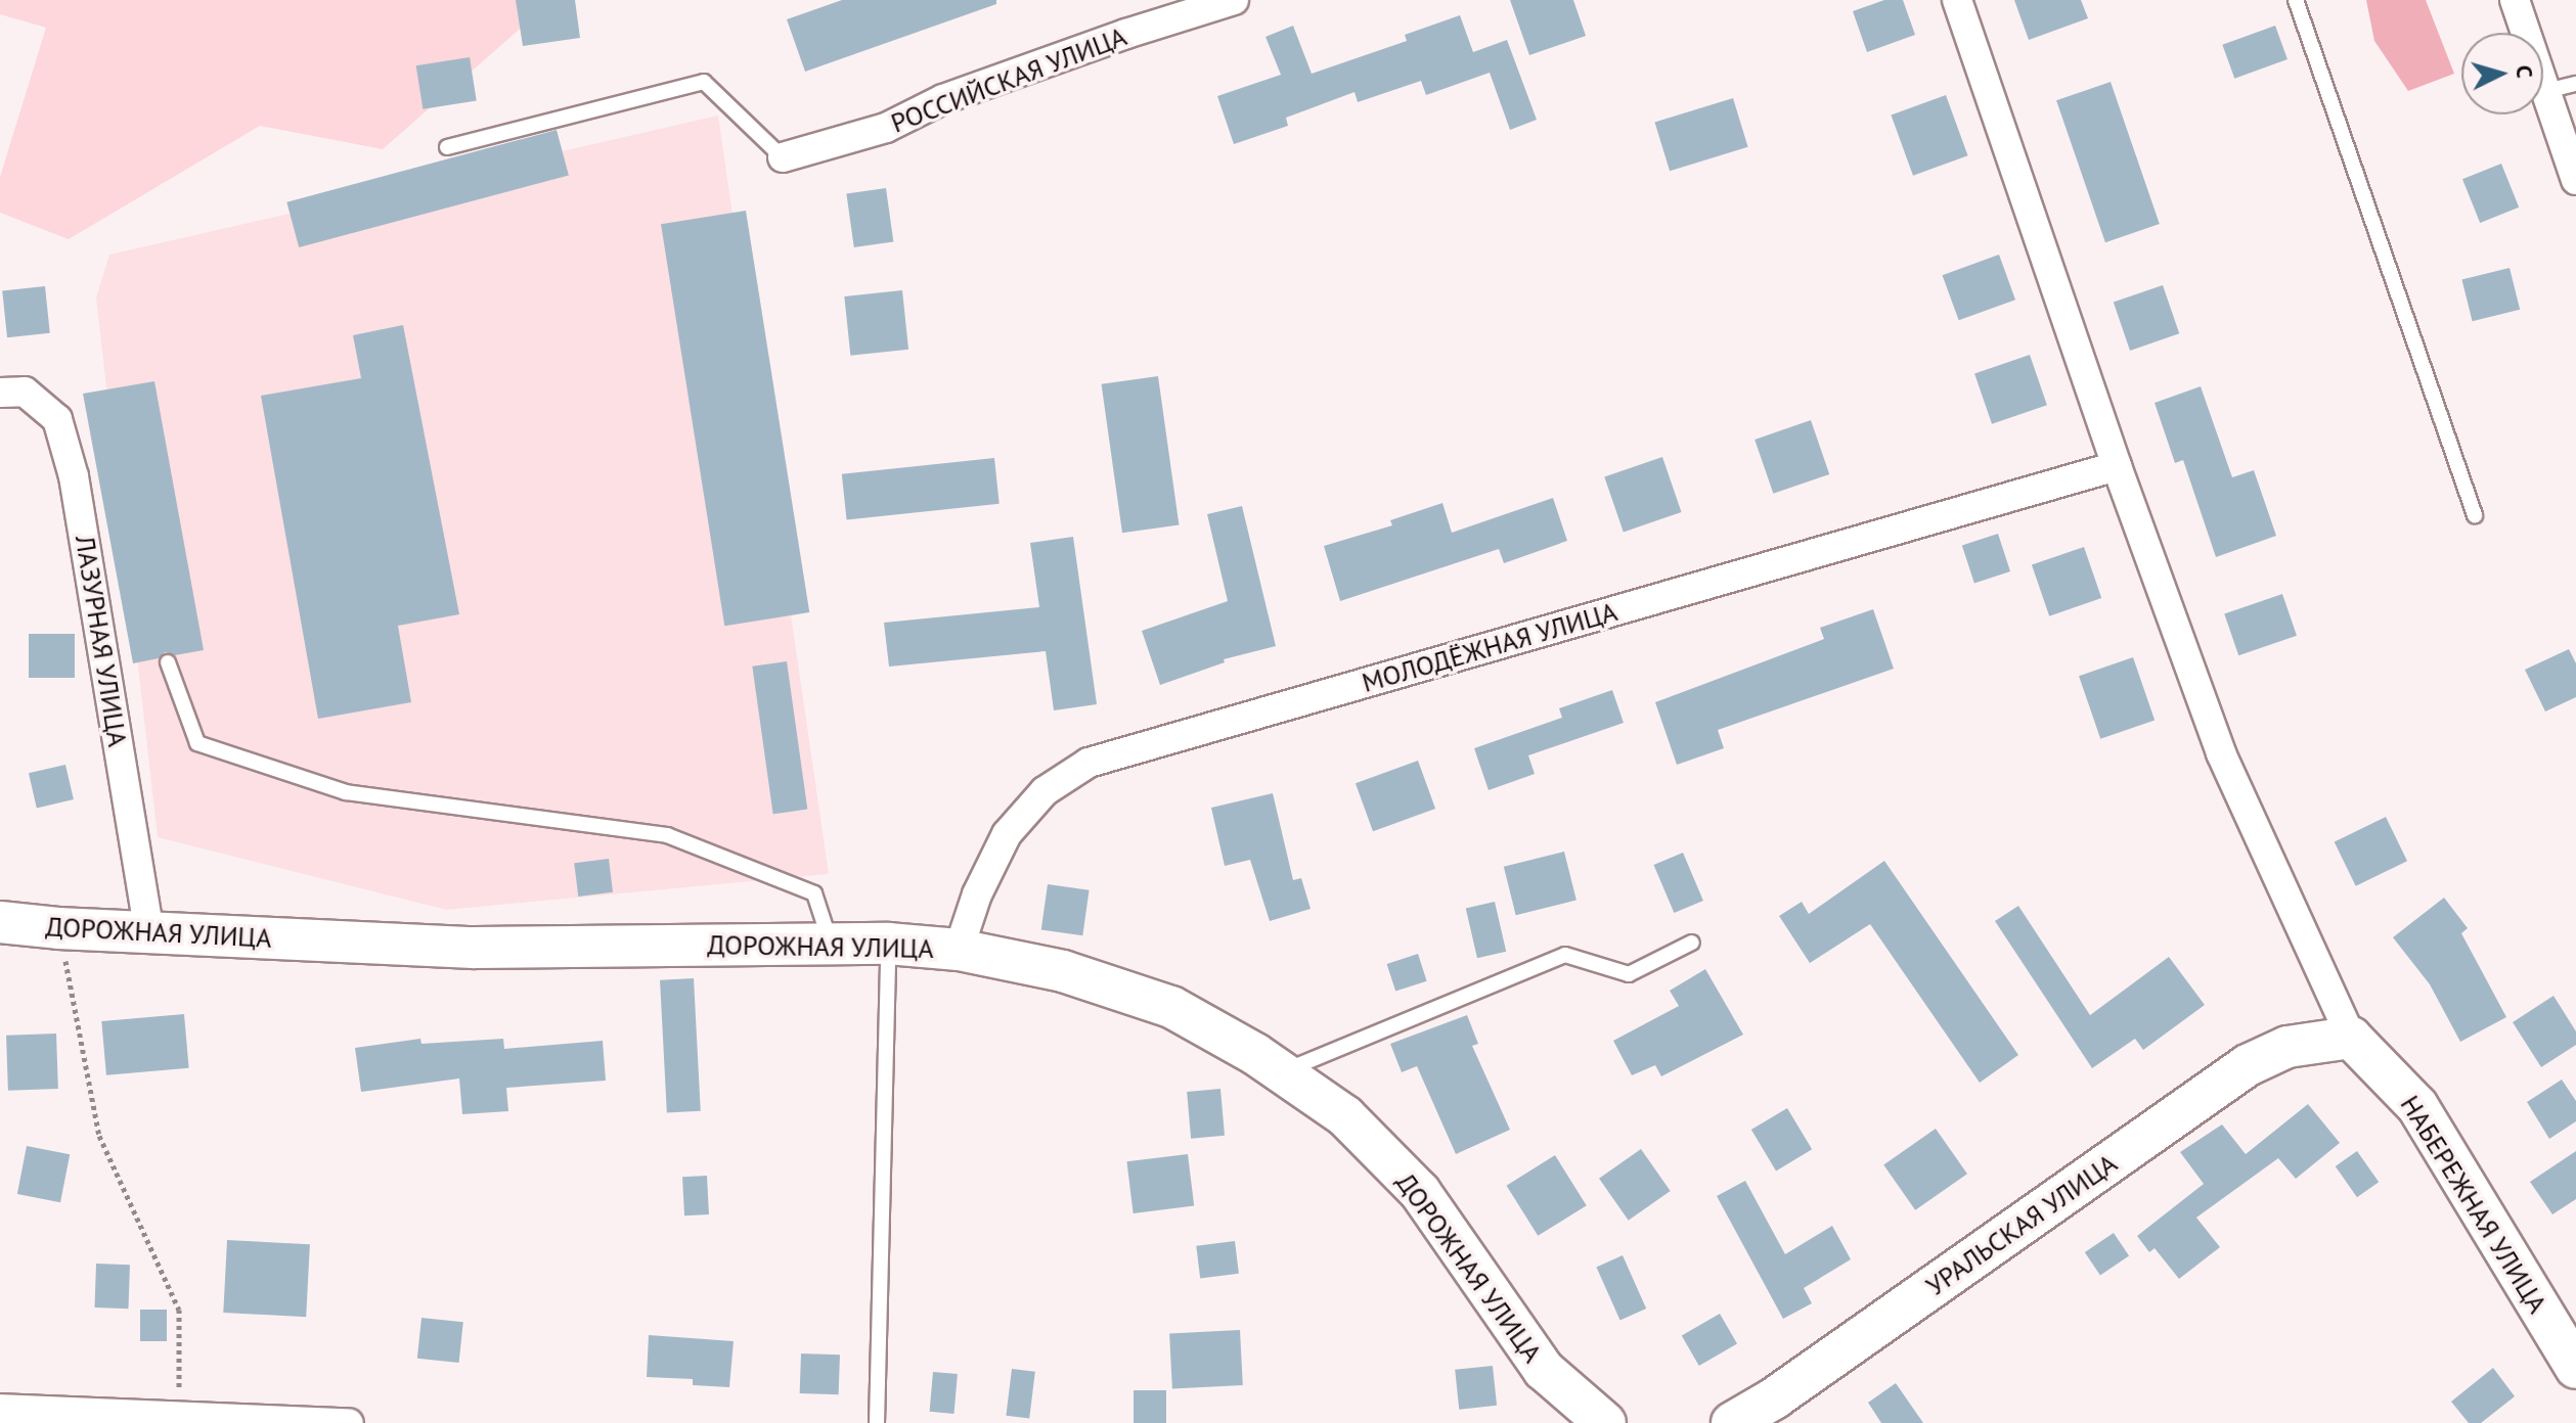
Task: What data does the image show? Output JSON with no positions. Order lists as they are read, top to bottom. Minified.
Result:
{"streets":{"street":["РОССИЙСКАЯ УЛИЦА","ЛАЗУРНАЯ УЛИЦА","МОЛОДЁЖНАЯ УЛИЦА","ДОРОЖНАЯ УЛИЦА","НАБЕРЕЖНАЯ УЛИЦА","УРАЛЬСКАЯ УЛИЦА"]},"crossings":[["ЛАЗУРНАЯ УЛИЦА","ДОРОЖНАЯ УЛИЦА"],["МОЛОДЁЖНАЯ УЛИЦА","ДОРОЖНАЯ УЛИЦА"],["НАБЕРЕЖНАЯ УЛИЦА","УРАЛЬСКАЯ УЛИЦА"]],"north":"right"}
